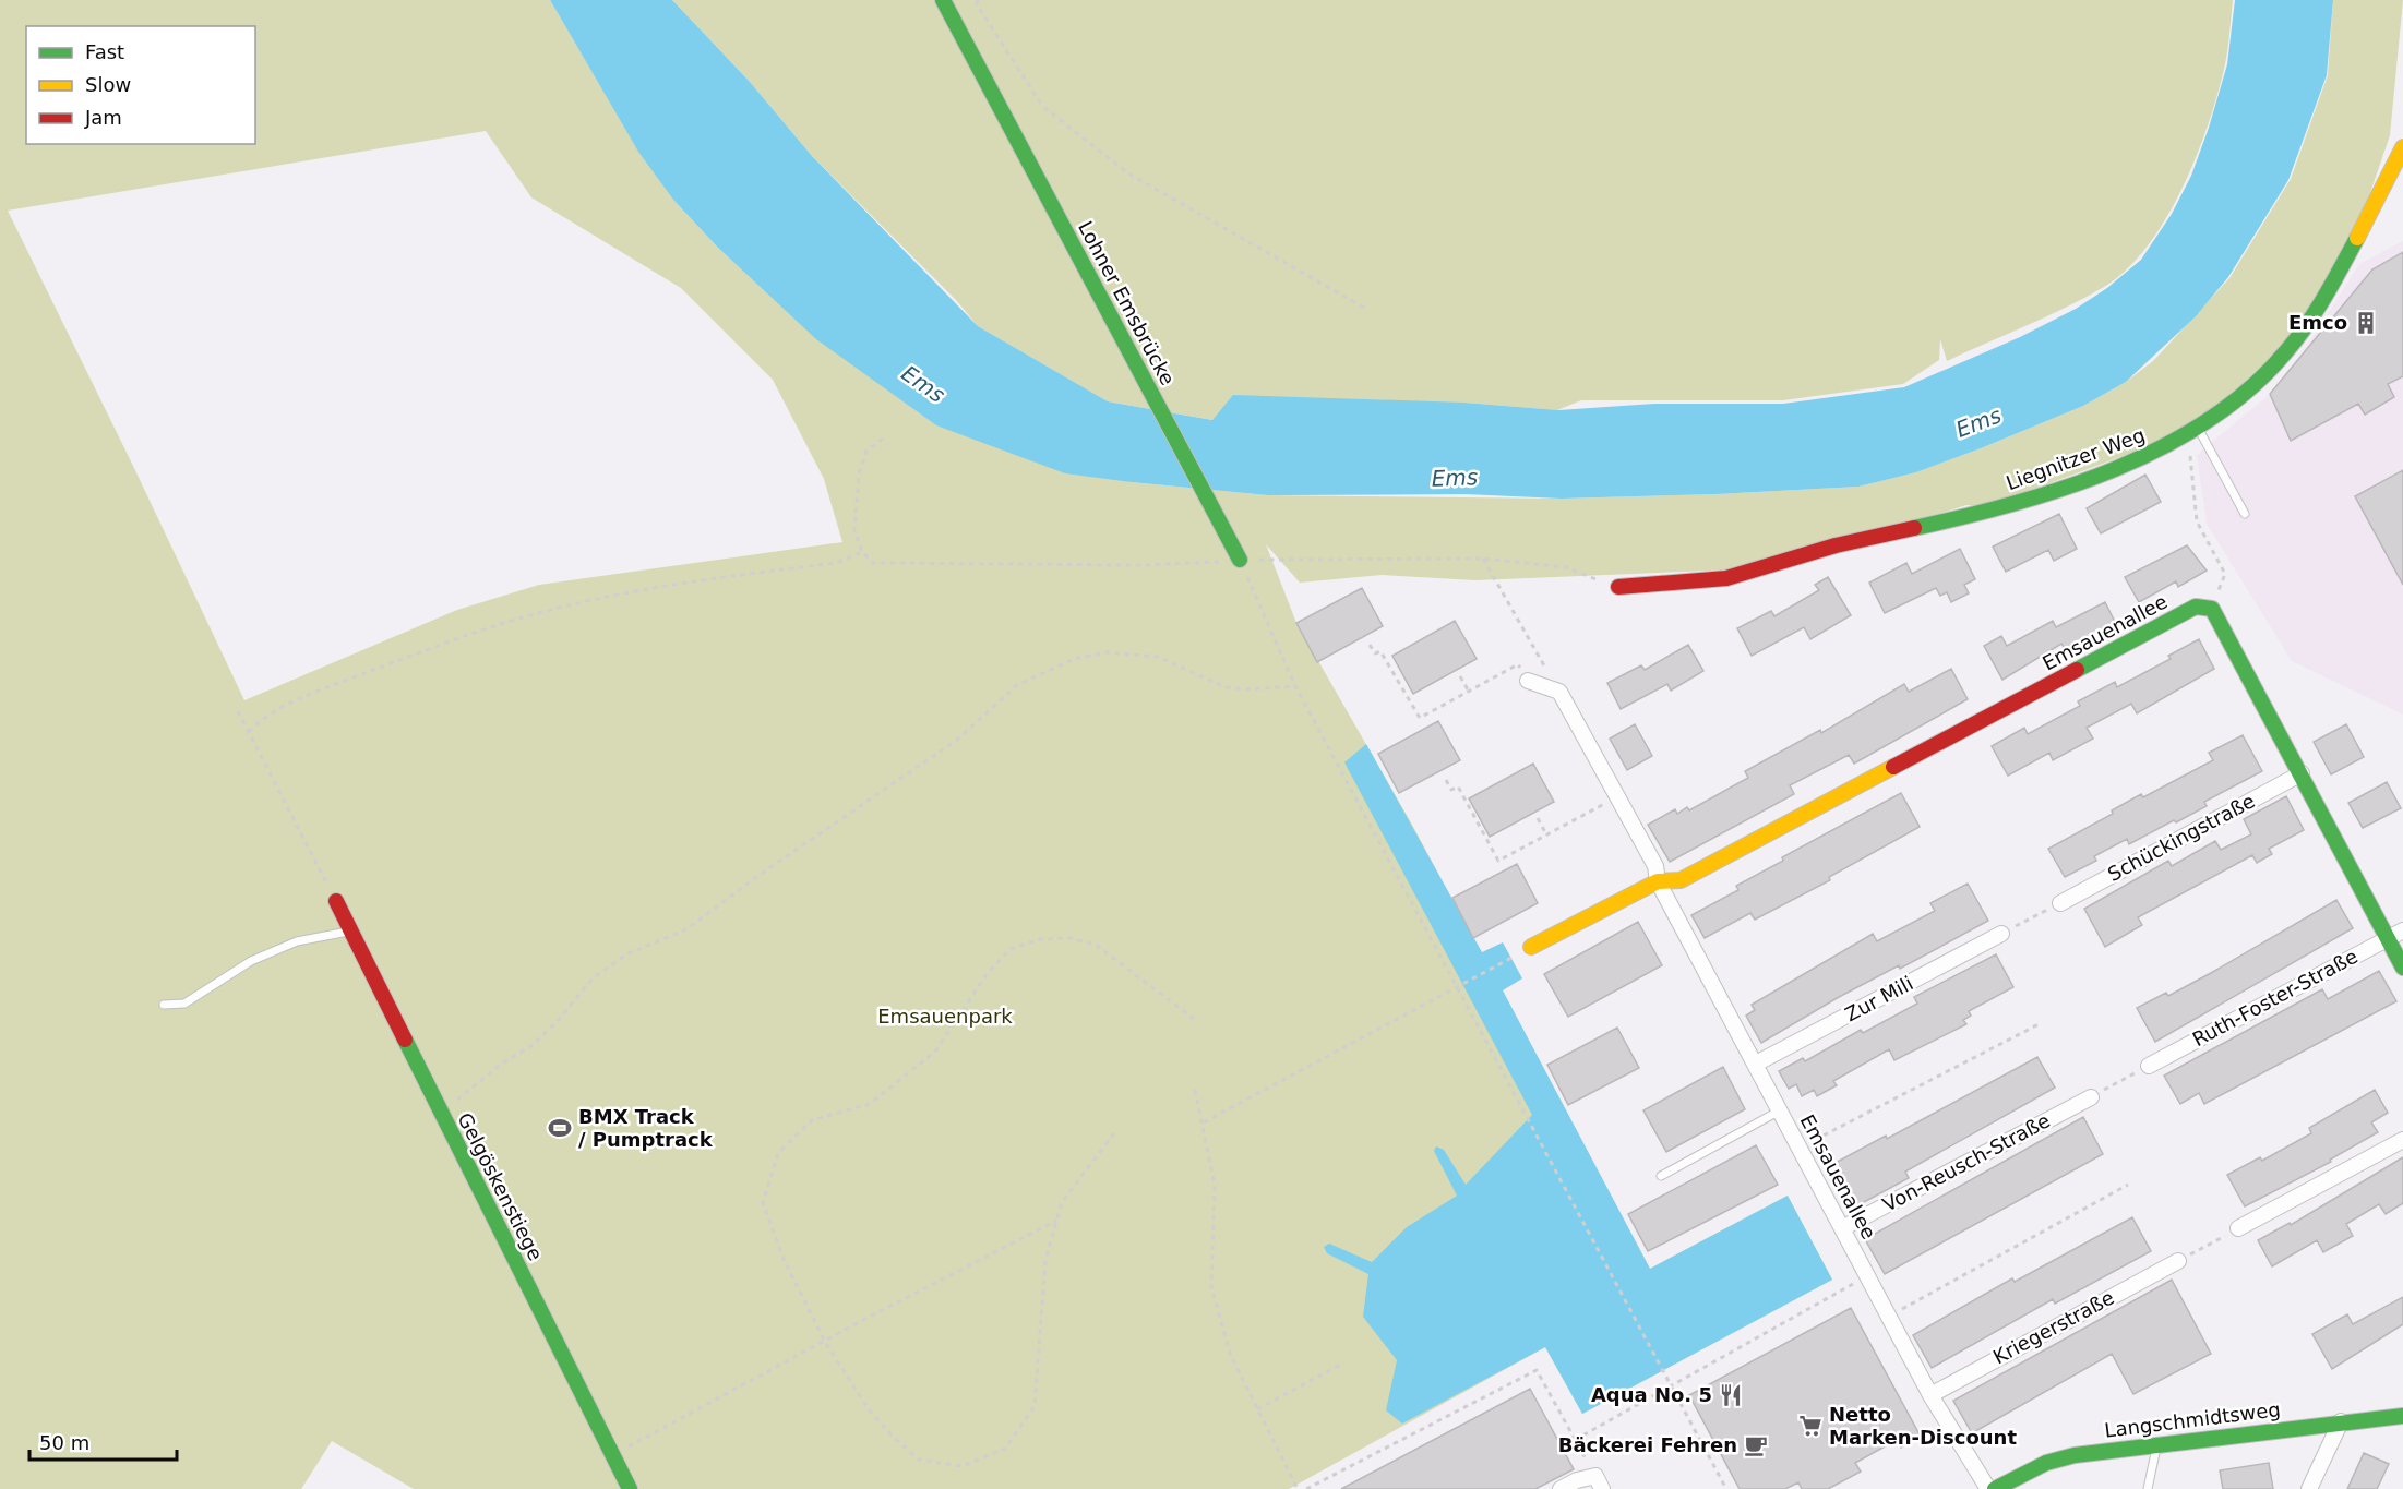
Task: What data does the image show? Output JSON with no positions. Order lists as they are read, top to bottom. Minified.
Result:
{"streets":{"street":["Lohner Emsbrücke","Liegnitzer Weg","Emsauenallee","Schückingstraße","Ruth-Foster-Straße","Zur Mili","Von-Reusch-Straße","Gelgöskenstiege","Kriegerstraße","Langschmidtsweg"]},"crossings":[["Emsauenallee","Zur Mili"],["Emsauenallee","Von-Reusch-Straße"],["Emsauenallee","Kriegerstraße"]],"water":["Ems"],"parks":["Emsauenpark"],"places":{"building":["Emco"],"sports":["BMX Track / Pumptrack"],"restaurant":["Aqua No. 5"],"supermarket":["Netto Marken-Discount"],"cafe":["Bäckerei Fehren"]},"legend":["Fast","Slow","Jam"],"scale_bar":"50 m"}
